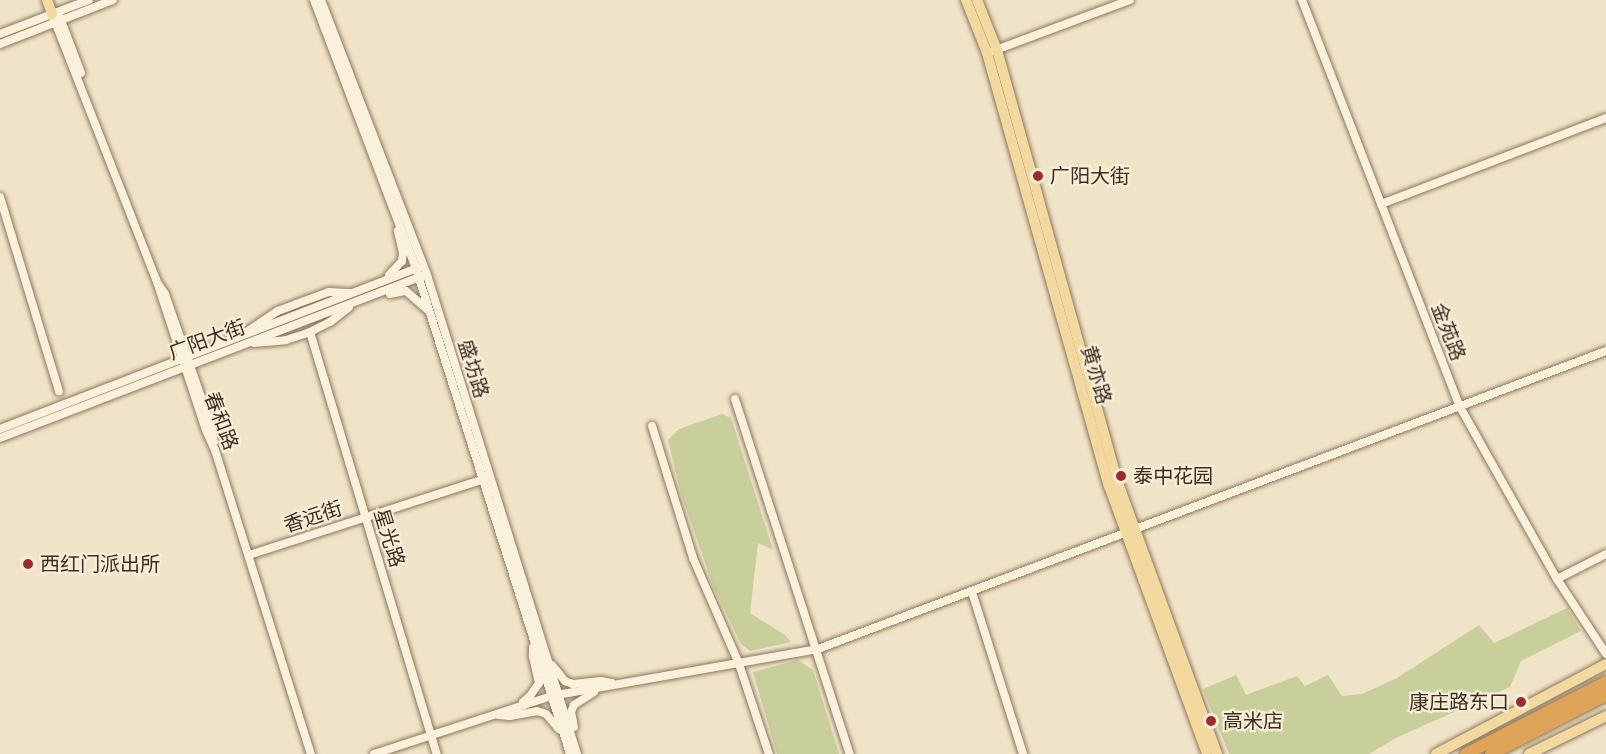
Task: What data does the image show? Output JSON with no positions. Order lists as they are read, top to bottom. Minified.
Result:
{"streets":{"main road":["黄亦路"],"street":["金苑路","广阳大街","盛坊路","春和路","香远街","星光路"]},"crossings":[["广阳大街","盛坊路"],["广阳大街","春和路"],["盛坊路","香远街"],["春和路","香远街"],["香远街","星光路"]],"places":["广阳大街","泰中花园","西红门派出所","康庄路东口","高米店"]}
